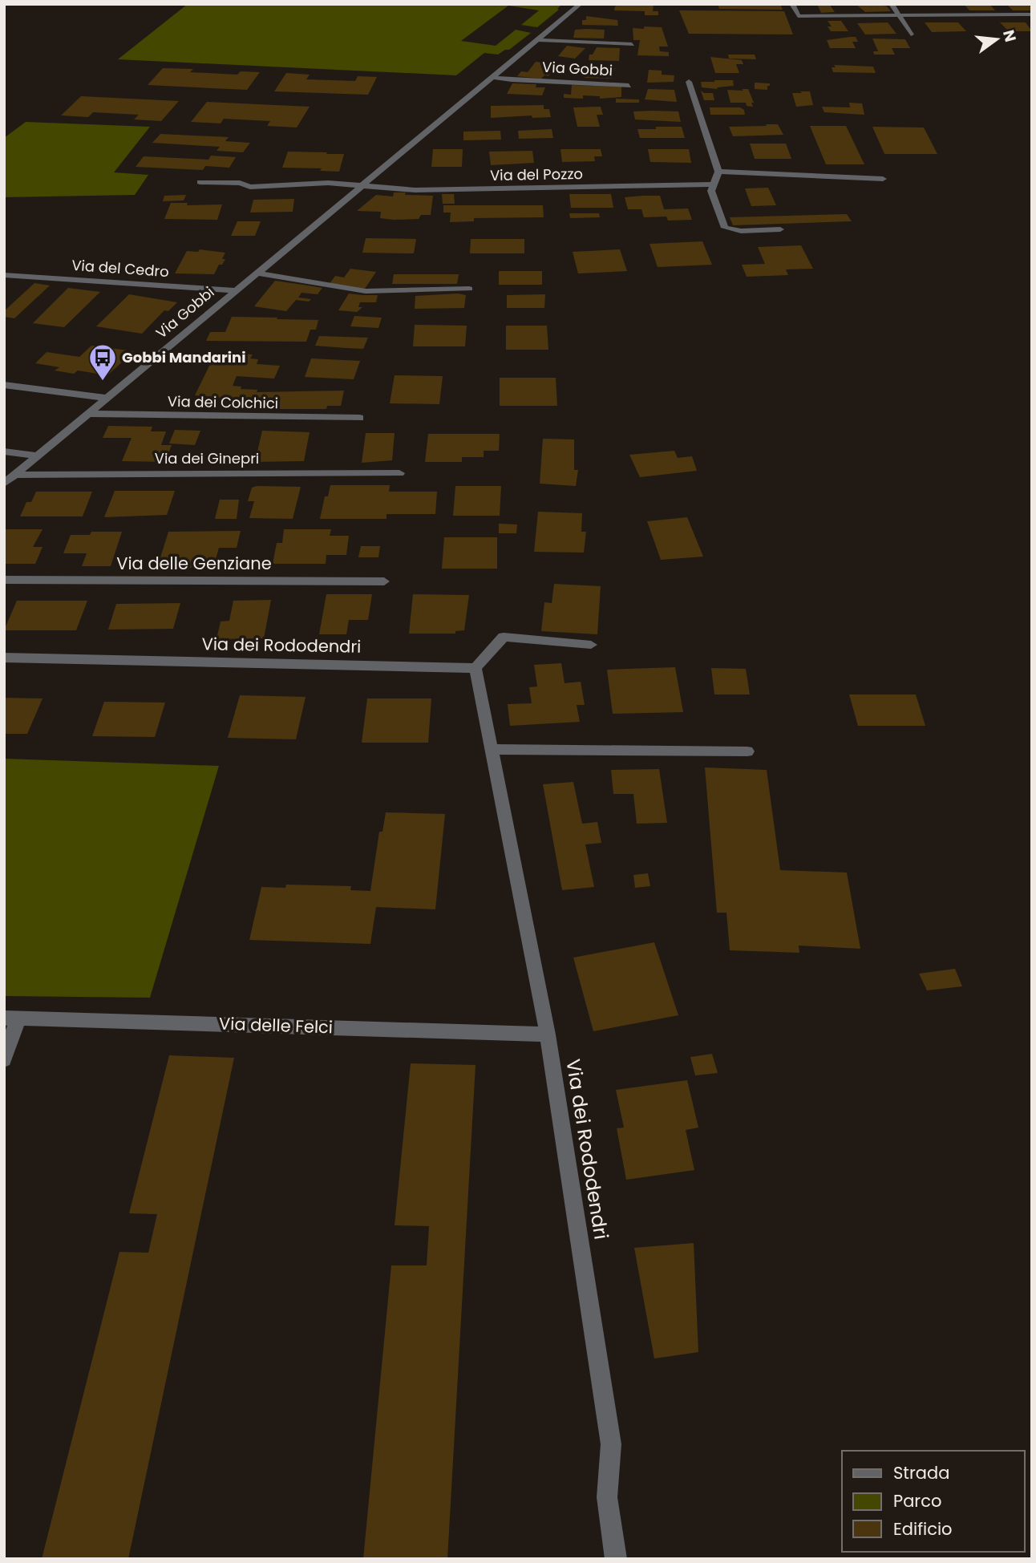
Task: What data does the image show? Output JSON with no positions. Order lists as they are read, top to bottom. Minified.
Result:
{"streets":{"street":["Via Gobbi","Via del Pozzo","Via del Cedro","Via dei Colchici","Via dei Ginepri","Via delle Genziane","Via dei Rododendri","Via delle Felci"]},"crossings":[["Via Gobbi","Via del Pozzo"],["Via Gobbi","Via del Cedro"],["Via Gobbi","Via dei Colchici"],["Via Gobbi","Via dei Ginepri"],["Via dei Rododendri","Via delle Felci"]],"places":{"bus stop":["Gobbi Mandarini"]},"legend":["Strada","Parco","Edificio"],"north":"right"}
